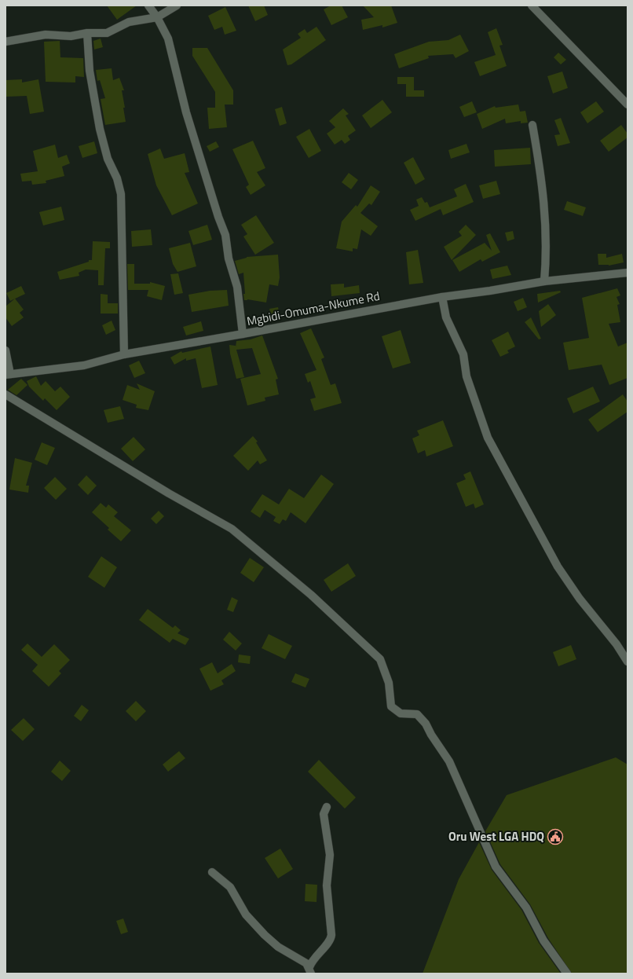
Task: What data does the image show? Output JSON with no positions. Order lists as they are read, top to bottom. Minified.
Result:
{"streets":{"street":["Mgbidi-Omuma-Nkume Rd"]},"places":{"public building":["Oru West LGA HDQ"]}}
